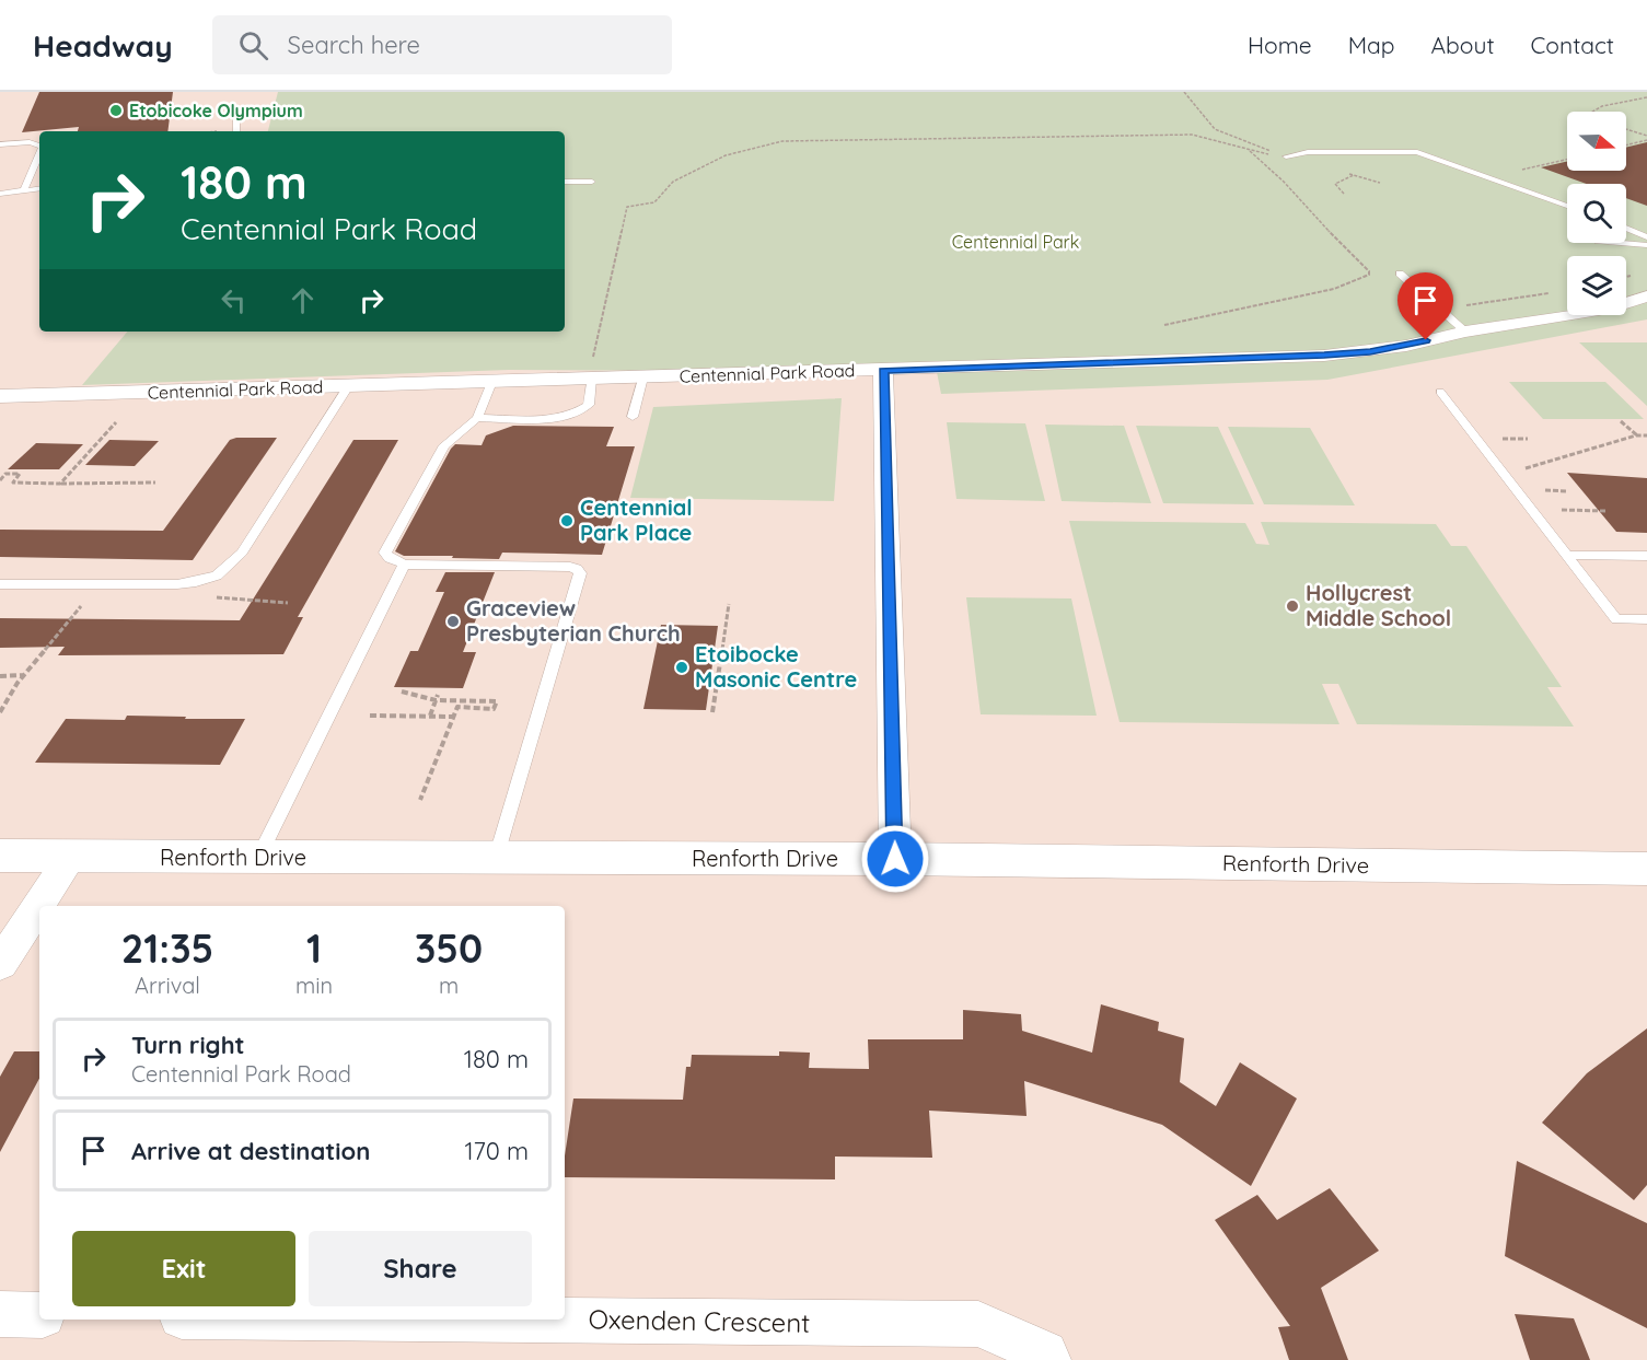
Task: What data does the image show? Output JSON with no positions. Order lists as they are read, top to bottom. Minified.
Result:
{"streets":{"main road":["Renforth Drive"],"street":["Centennial Park Road","Oxenden Crescent"]},"parks":["Centennial Park"],"places":["Etobicoke Olympium","Centennial Park Place","Hollycrest Middle School","Graceview Presbyterian Church","Etoibocke Masonic Centre"],"north":"right","page":{"header":"Headway","search":"Search here","nav":["Home","Map","About","Contact"],"turn":["180 m","Centennial Park Road"],"eta":["21:35","Arrival","1","min","350","m"],"list":[{"name":"Turn right","note":"Centennial Park Road","value":"180 m"},{"name":"Arrive at destination","value":"170 m"}],"buttons":["Exit","Share"]}}
